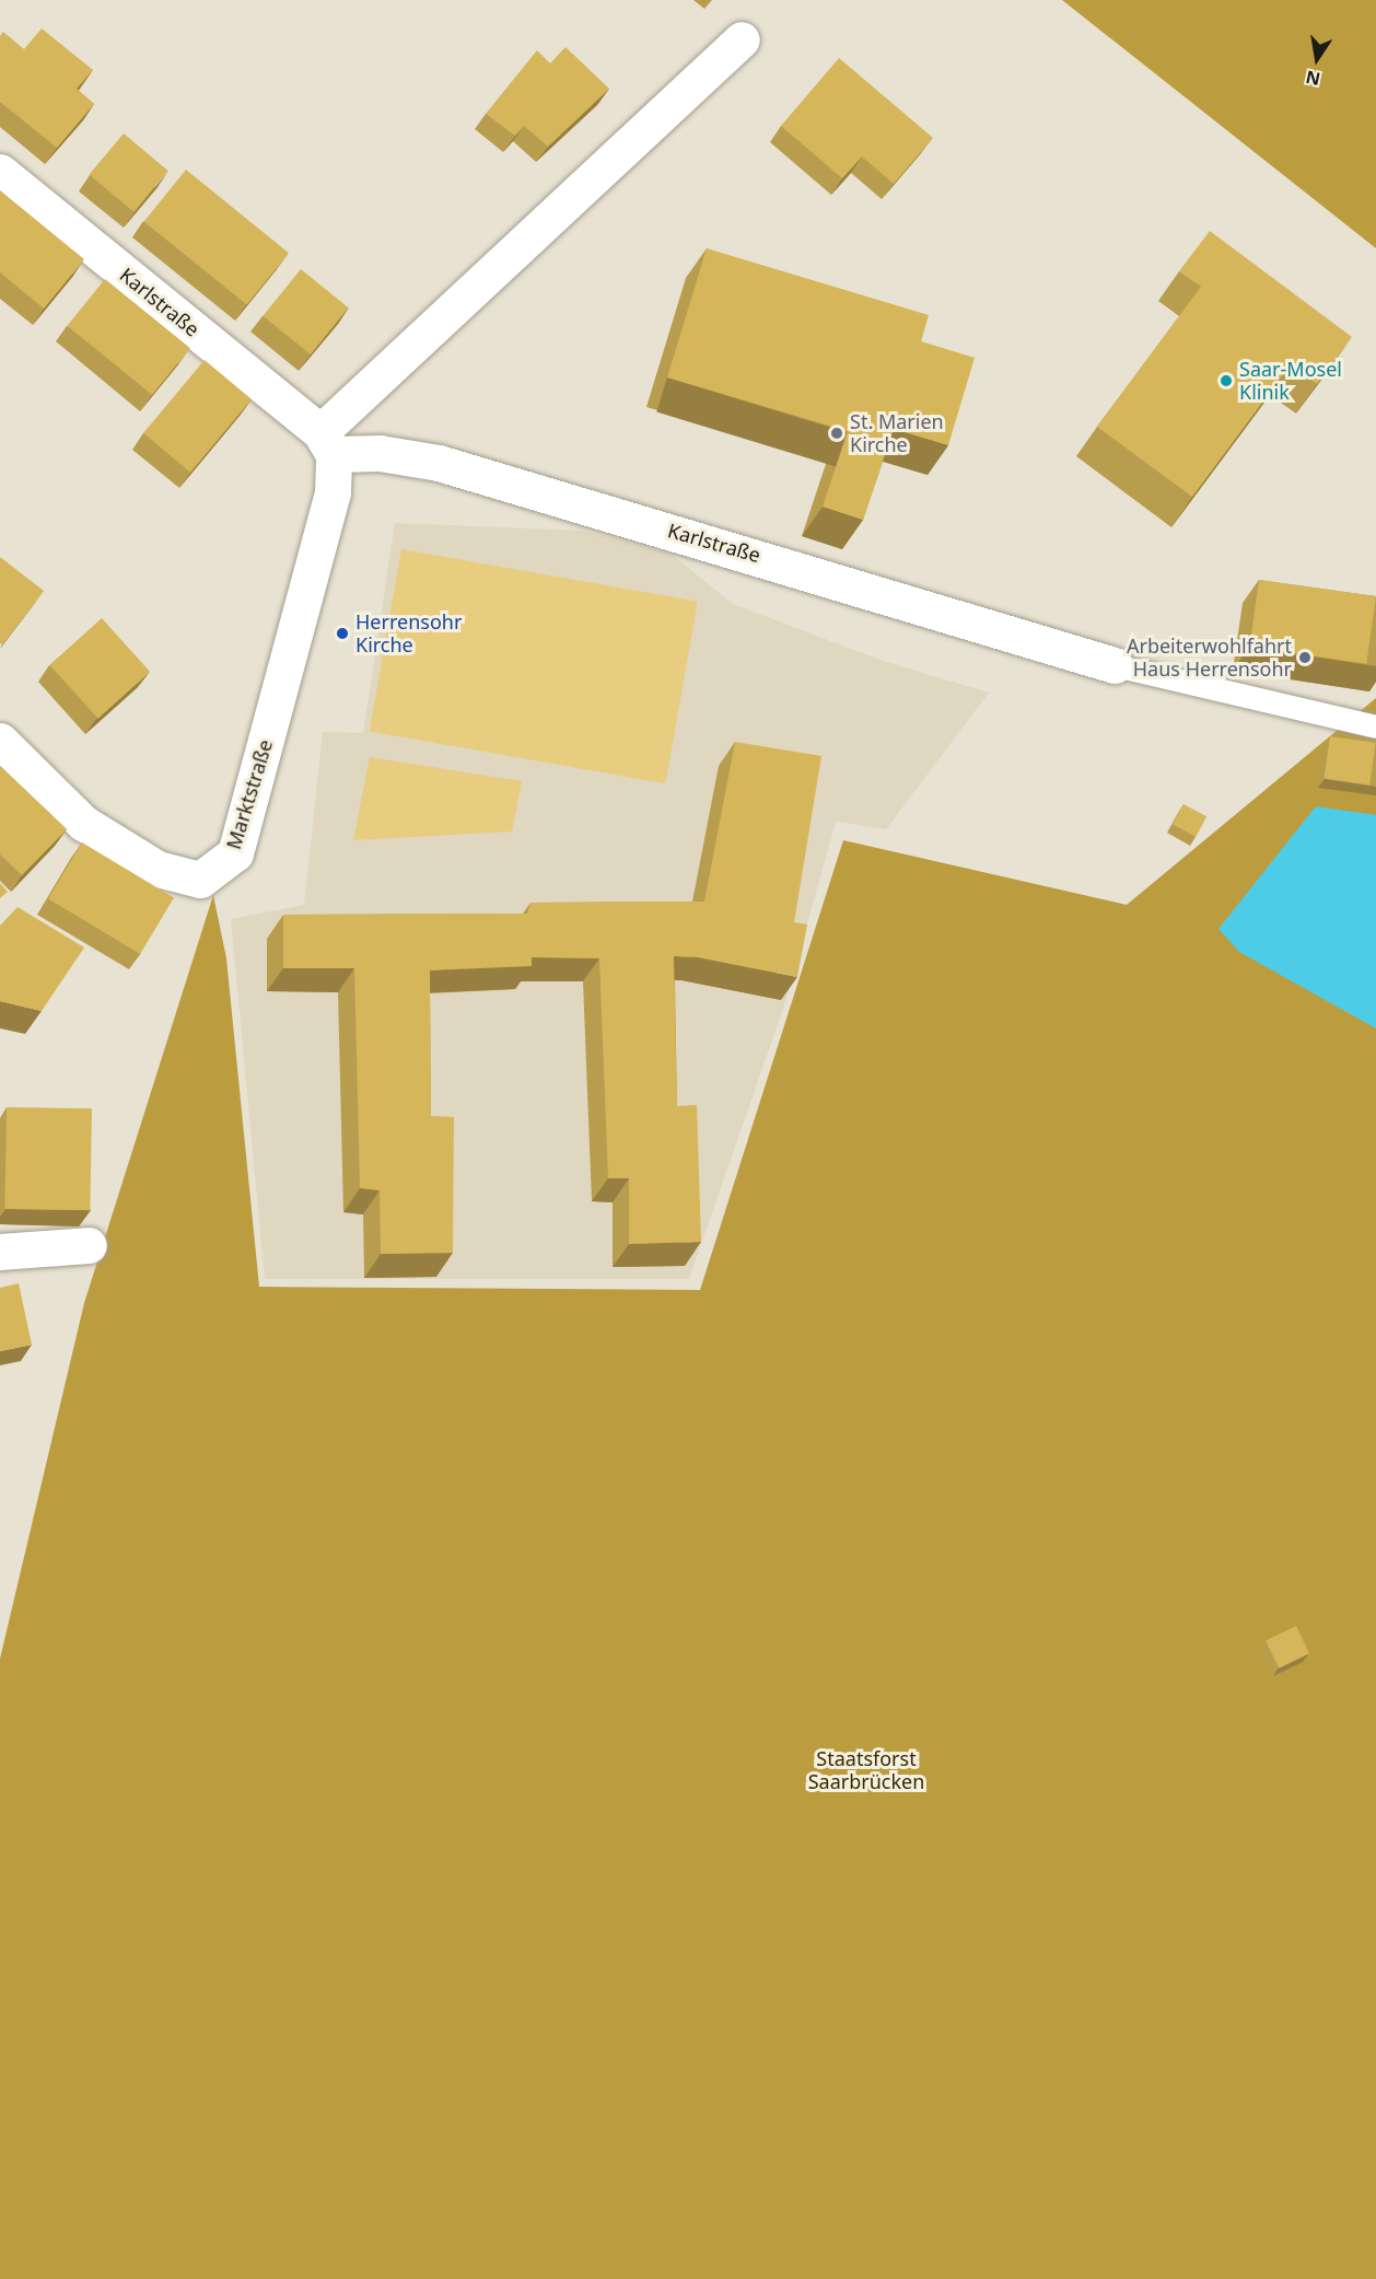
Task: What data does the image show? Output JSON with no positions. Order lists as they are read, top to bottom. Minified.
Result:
{"streets":{"street":["Karlstraße","Marktstraße"]},"crossings":[["Karlstraße","Marktstraße"]],"parks":["Staatsforst Saarbrücken"],"places":["Saar-Mosel Klinik","St. Marien Kirche","Herrensohr Kirche","Arbeiterwohlfahrt Haus Herrensohr"],"north":"bottom"}
